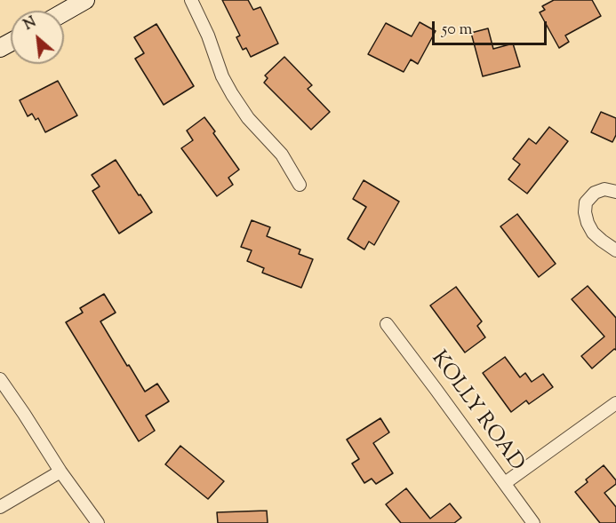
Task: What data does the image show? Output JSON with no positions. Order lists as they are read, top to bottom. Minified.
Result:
{"streets":{"street":["KOLLY ROAD"]},"scale_bar":"50 m","north":"top left"}
